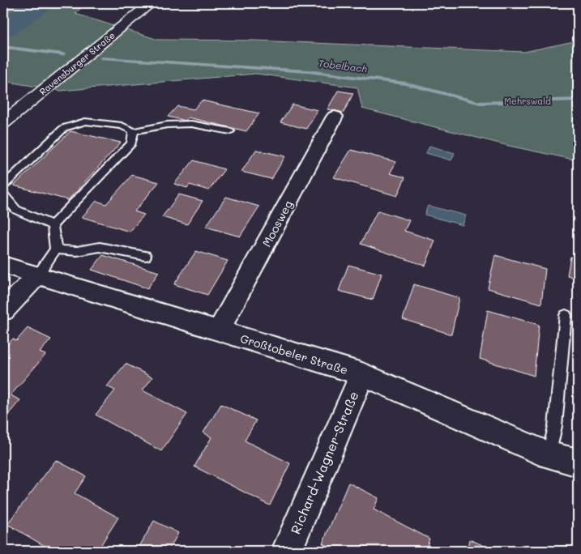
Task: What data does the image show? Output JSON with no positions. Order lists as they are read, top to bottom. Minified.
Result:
{"streets":{"main road":["Ravensburger Straße"],"street":["Moosweg","Großtobeler Straße","Richard-Wagner-Straße"]},"crossings":[["Moosweg","Großtobeler Straße"],["Großtobeler Straße","Richard-Wagner-Straße"]],"water":["Tobelbach"],"parks":["Mehrswald"]}
